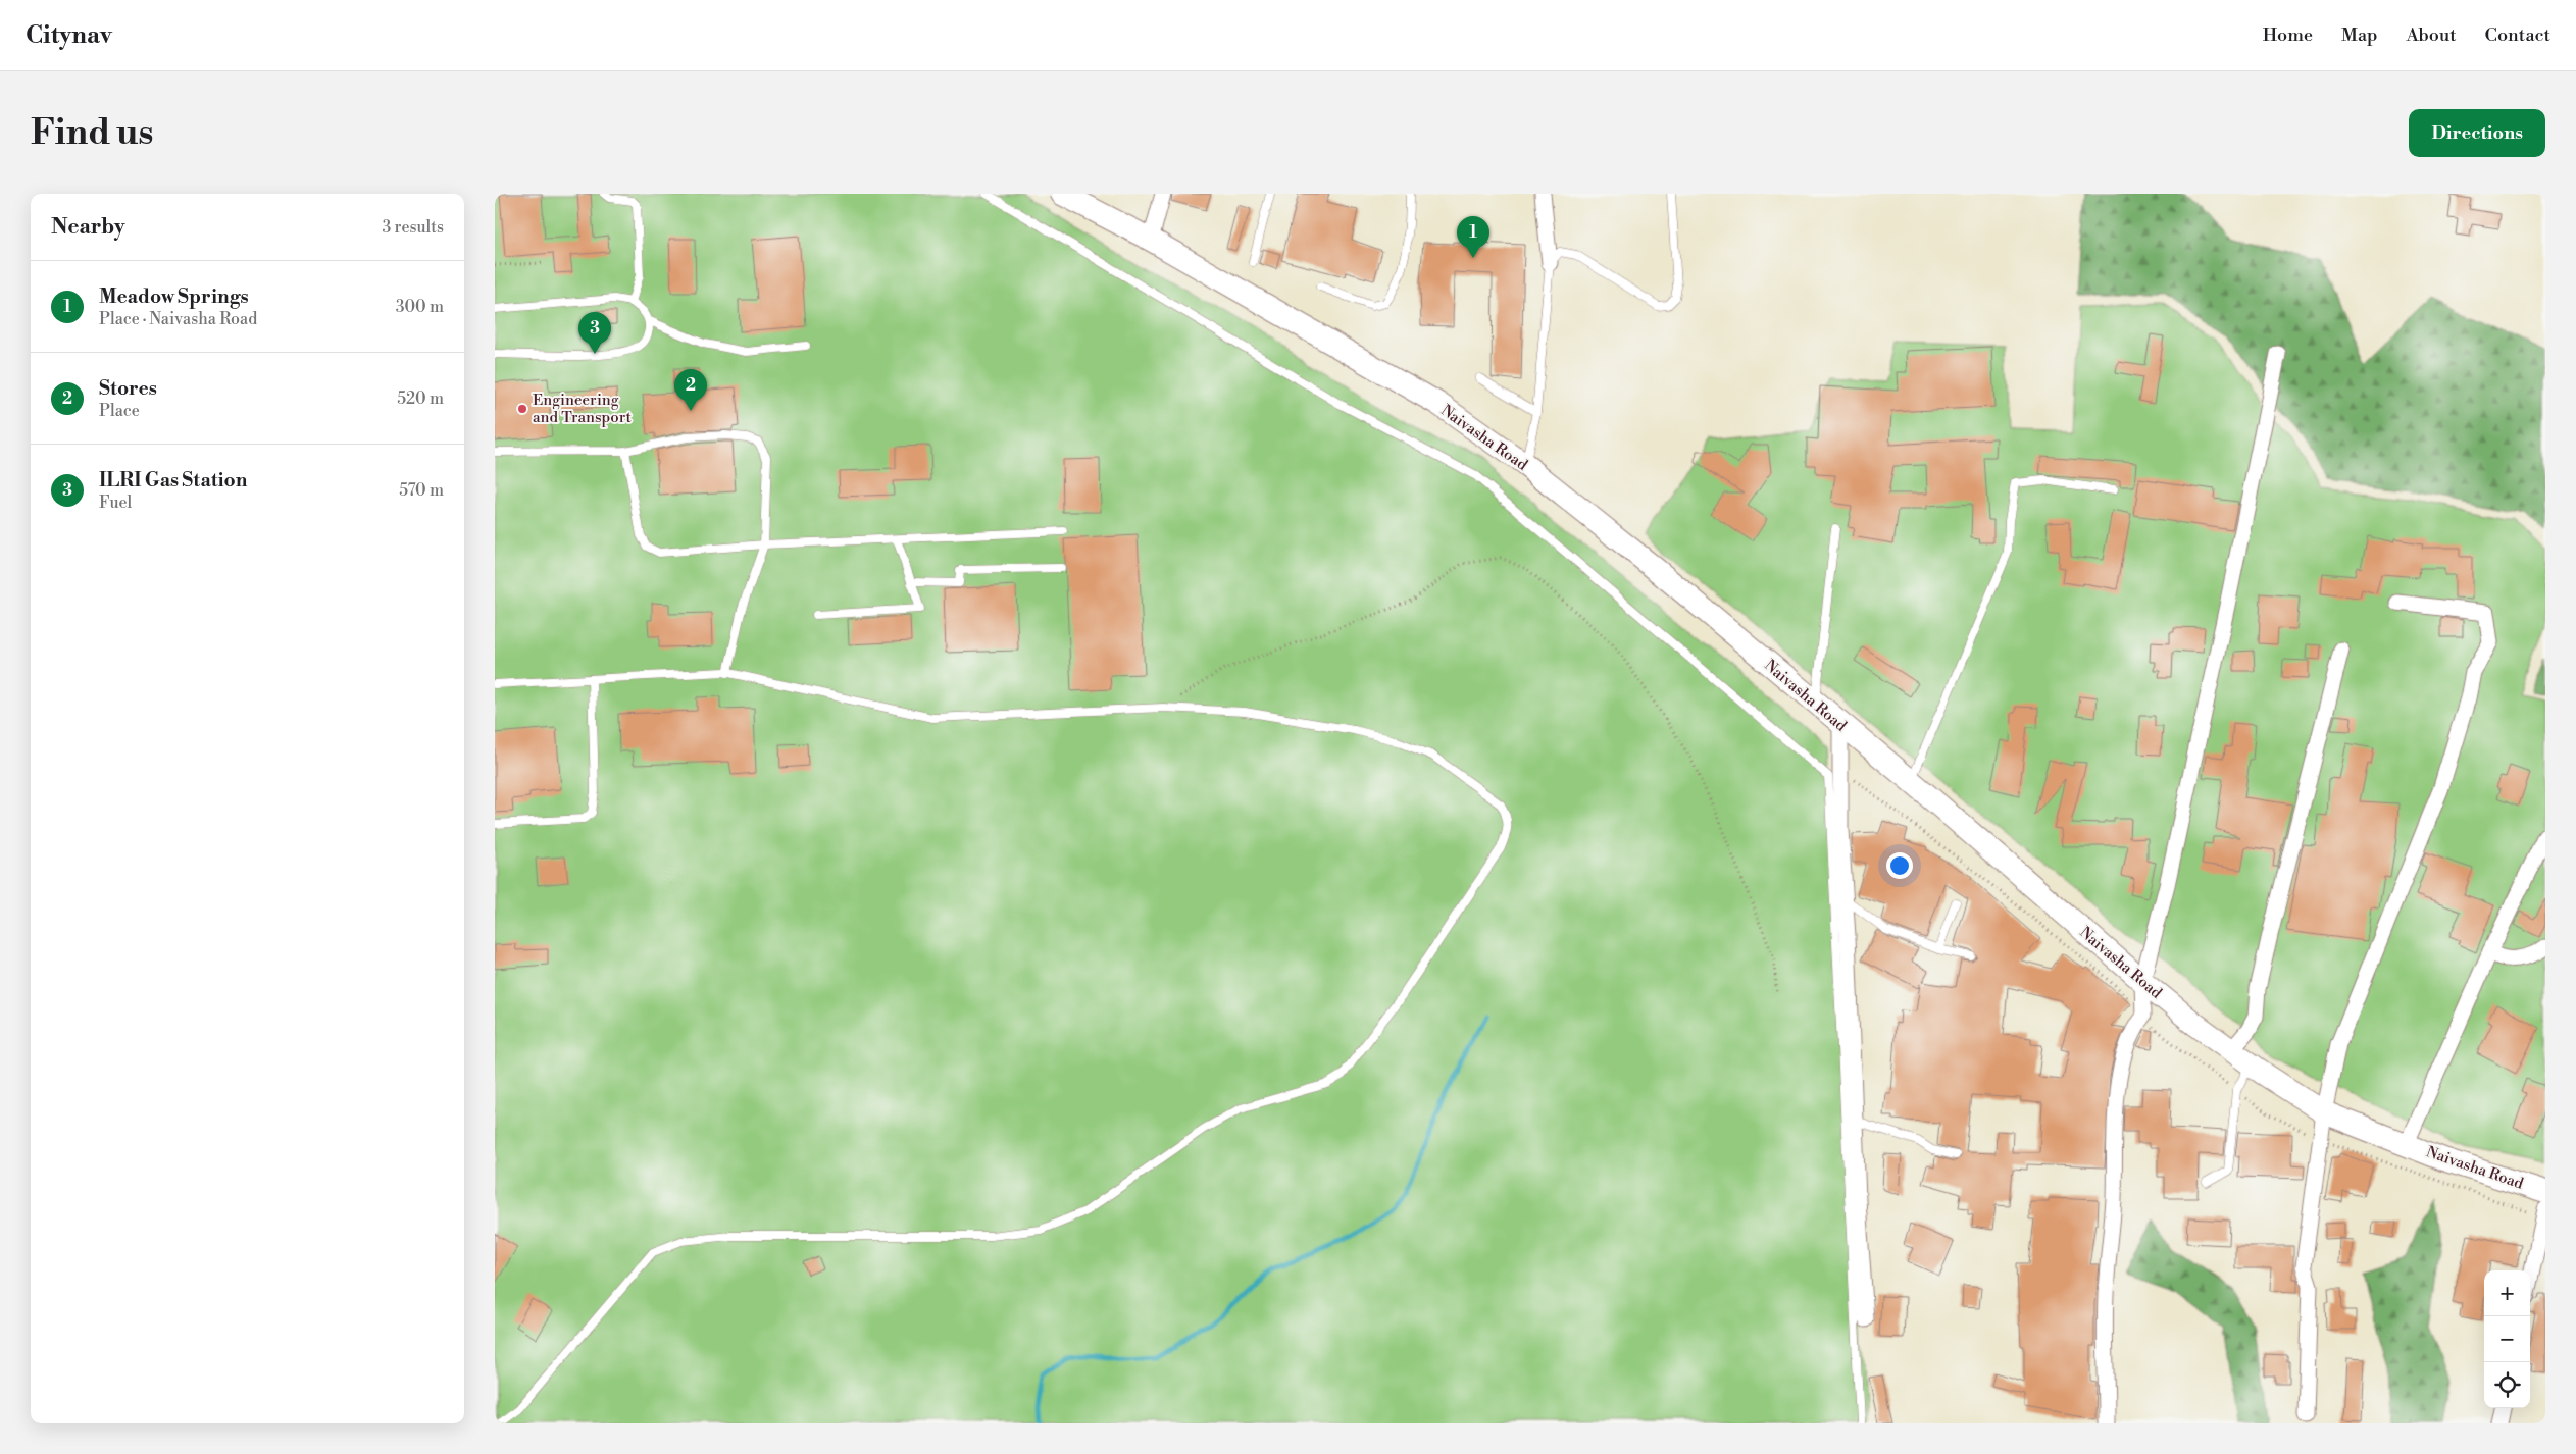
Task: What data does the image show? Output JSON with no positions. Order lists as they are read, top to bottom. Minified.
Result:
{"streets":{"main road":["Naivasha Road"]},"places":["Engineering and Transport"],"page":{"header":"Citynav","nav":["Home","Map","About","Contact"],"buttons":"Directions","title":"Find us","heading":["Nearby","3 results"],"pins":["1","3","2"],"list":[{"mark":"1","name":"Meadow Springs","note":"Place · Naivasha Road","value":"300 m"},{"mark":"2","name":"Stores","note":"Place","value":"520 m"},{"mark":"3","name":"ILRI Gas Station","note":"Fuel","value":"570 m"}],"map_buttons":["+","−"]}}
